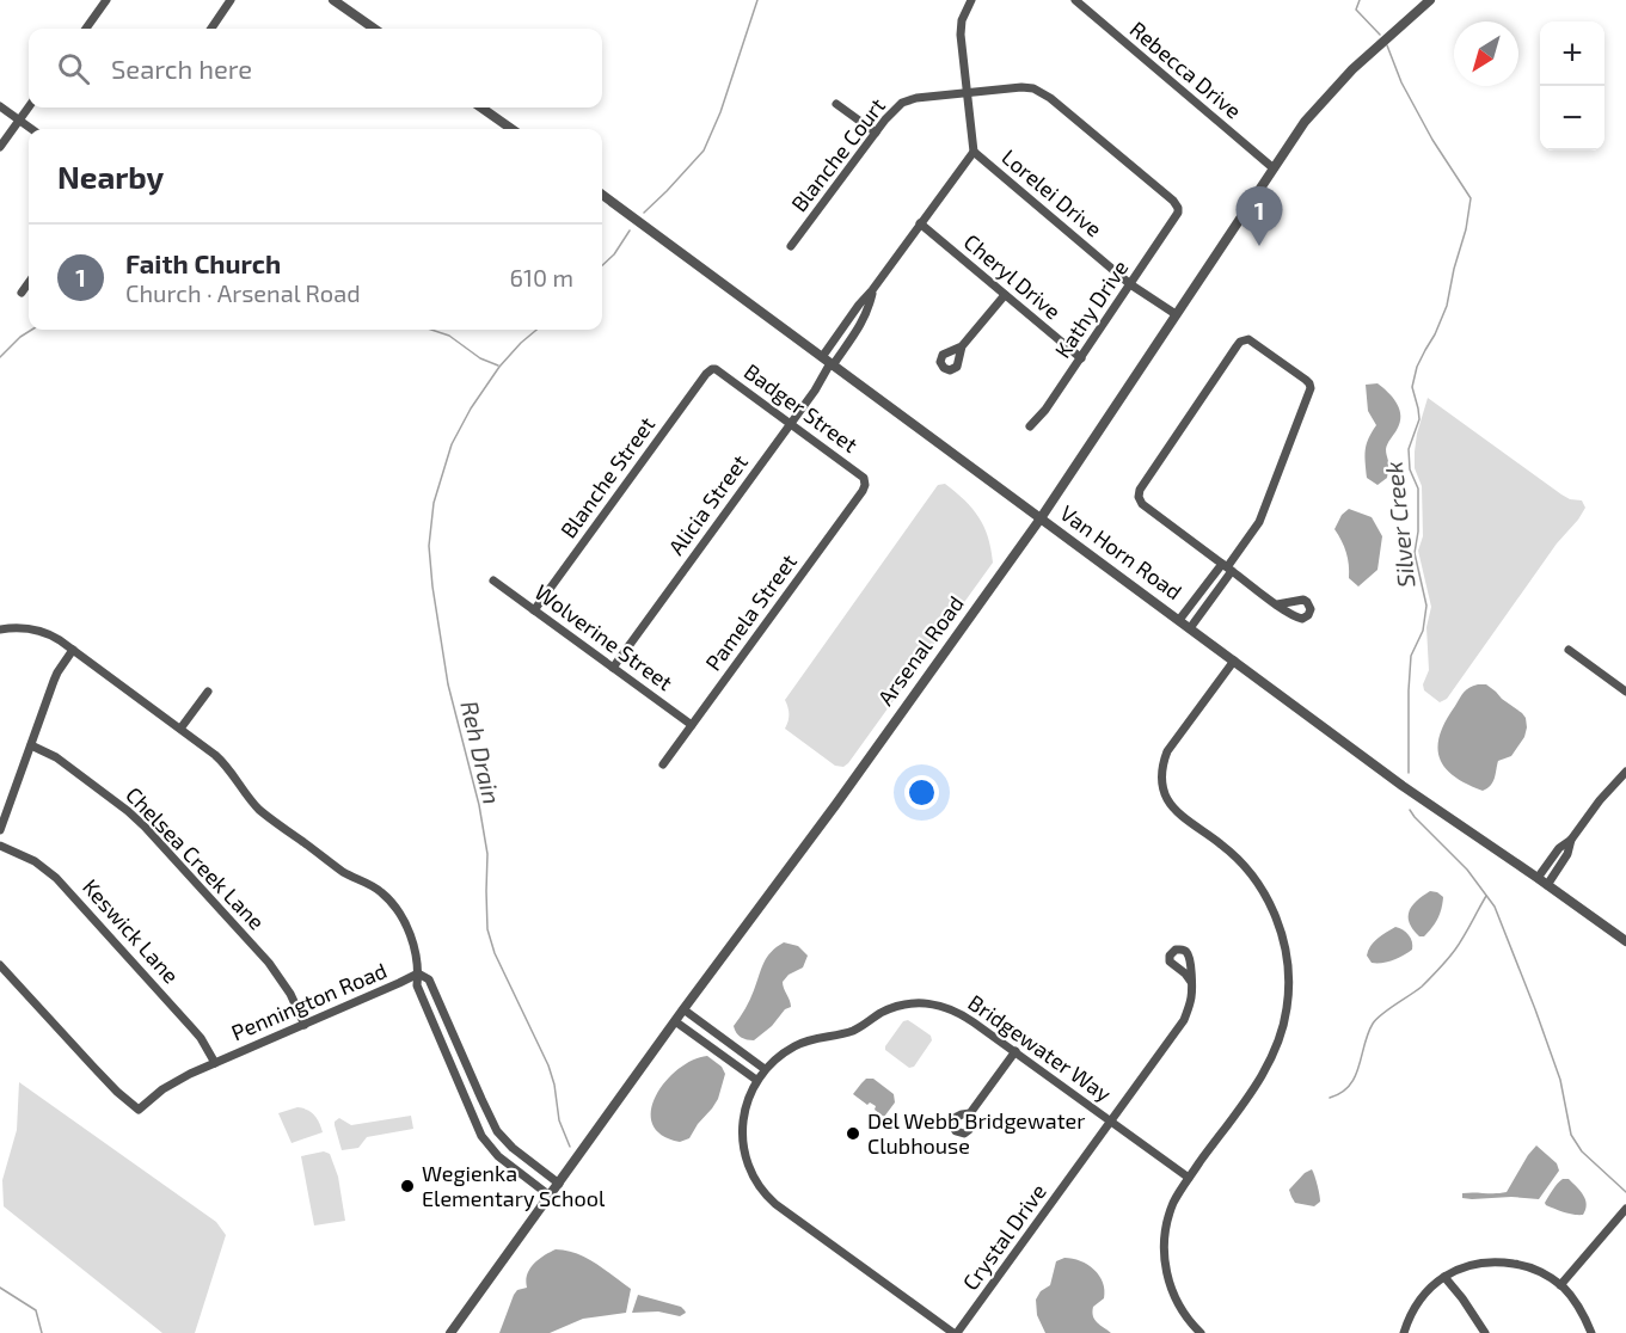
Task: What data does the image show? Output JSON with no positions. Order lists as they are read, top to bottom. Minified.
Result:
{"streets":{"street":["Rebecca Drive","Blanche Court","Lorelei Drive","Cheryl Drive","Kathy Drive","Badger Street","Blanche Street","Alicia Street","Van Horn Road","Pamela Street","Wolverine Street","Arsenal Road","Chelsea Creek Lane","Keswick Lane","Pennington Road","Bridgewater Way","Crystal Drive"]},"crossings":[["Rebecca Drive","Arsenal Road"],["Blanche Court","Kathy Drive"],["Lorelei Drive","Kathy Drive"],["Lorelei Drive","Alicia Street"],["Lorelei Drive","Arsenal Road"],["Cheryl Drive","Kathy Drive"],["Cheryl Drive","Alicia Street"],["Badger Street","Blanche Street"],["Badger Street","Alicia Street"],["Badger Street","Pamela Street"],["Blanche Street","Wolverine Street"],["Alicia Street","Van Horn Road"],["Alicia Street","Wolverine Street"],["Van Horn Road","Arsenal Road"],["Pamela Street","Wolverine Street"],["Chelsea Creek Lane","Pennington Road"],["Keswick Lane","Pennington Road"],["Bridgewater Way","Crystal Drive"]],"water":["Silver Creek","Reh Drain"],"places":["Del Webb Bridgewater Clubhouse","Wegienka Elementary School"],"north":"bottom left","page":{"map_buttons":["+","−"],"search":"Search here","heading":"Nearby","pins":"1","list":[{"mark":"1","name":"Faith Church","note":"Church · Arsenal Road","value":"610 m"}]}}
